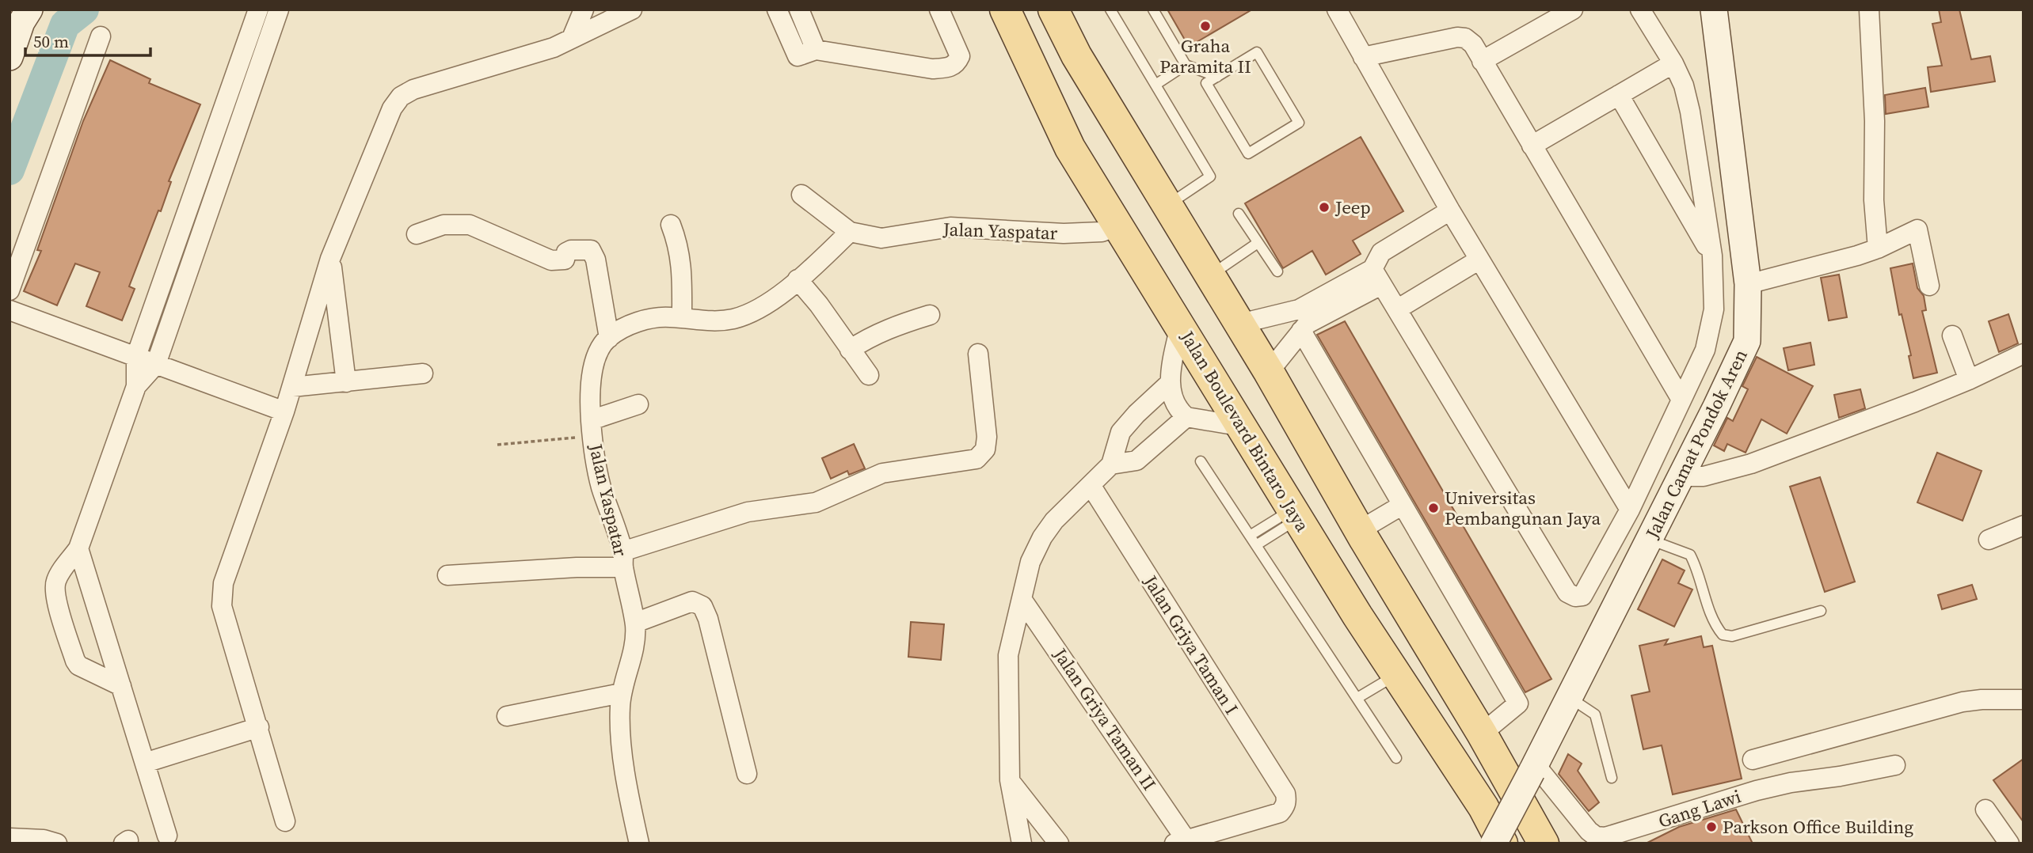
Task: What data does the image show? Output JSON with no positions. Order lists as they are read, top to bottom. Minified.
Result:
{"streets":{"main road":["Jalan Boulevard Bintaro Jaya","Jalan Camat Pondok Aren"],"street":["Jalan Yaspatar","Jalan Griya Taman I","Jalan Griya Taman II","Gang Lawi"]},"crossings":[["Jalan Yaspatar","Jalan Boulevard Bintaro Jaya"],["Jalan Camat Pondok Aren","Gang Lawi"],["Jalan Griya Taman I","Jalan Griya Taman II"]],"places":["Graha Paramita II","Jeep","Universitas Pembangunan Jaya","Parkson Office Building"],"scale_bar":"50 m"}
